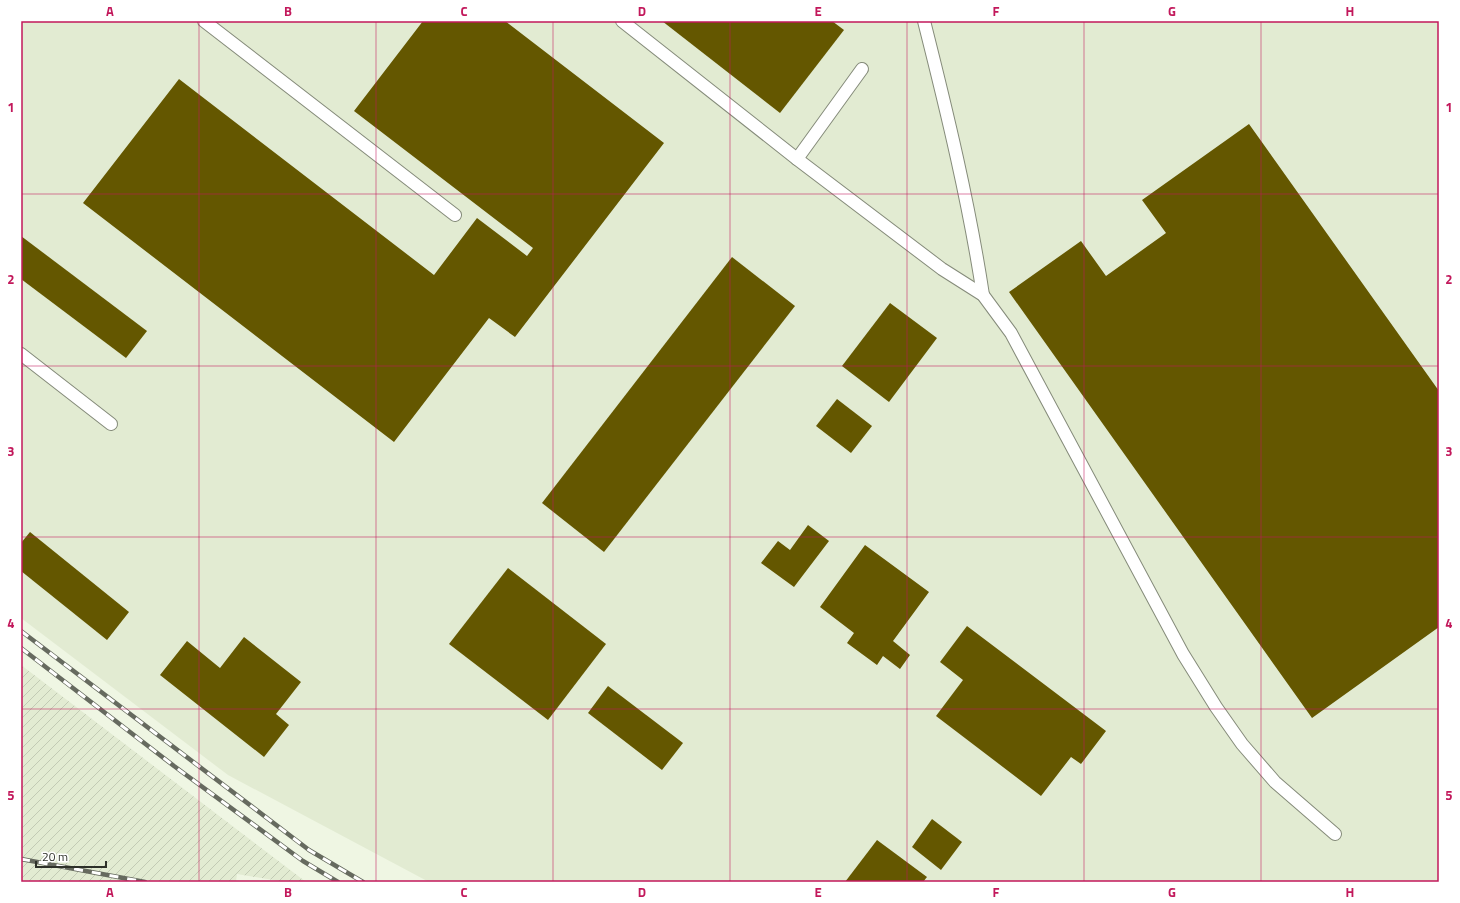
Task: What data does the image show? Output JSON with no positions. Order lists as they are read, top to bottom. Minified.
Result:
{"scale_bar":"20 m","grid":{"columns":["A","B","C","D","E","F","G","H"],"rows":["1","2","3","4","5"]}}
